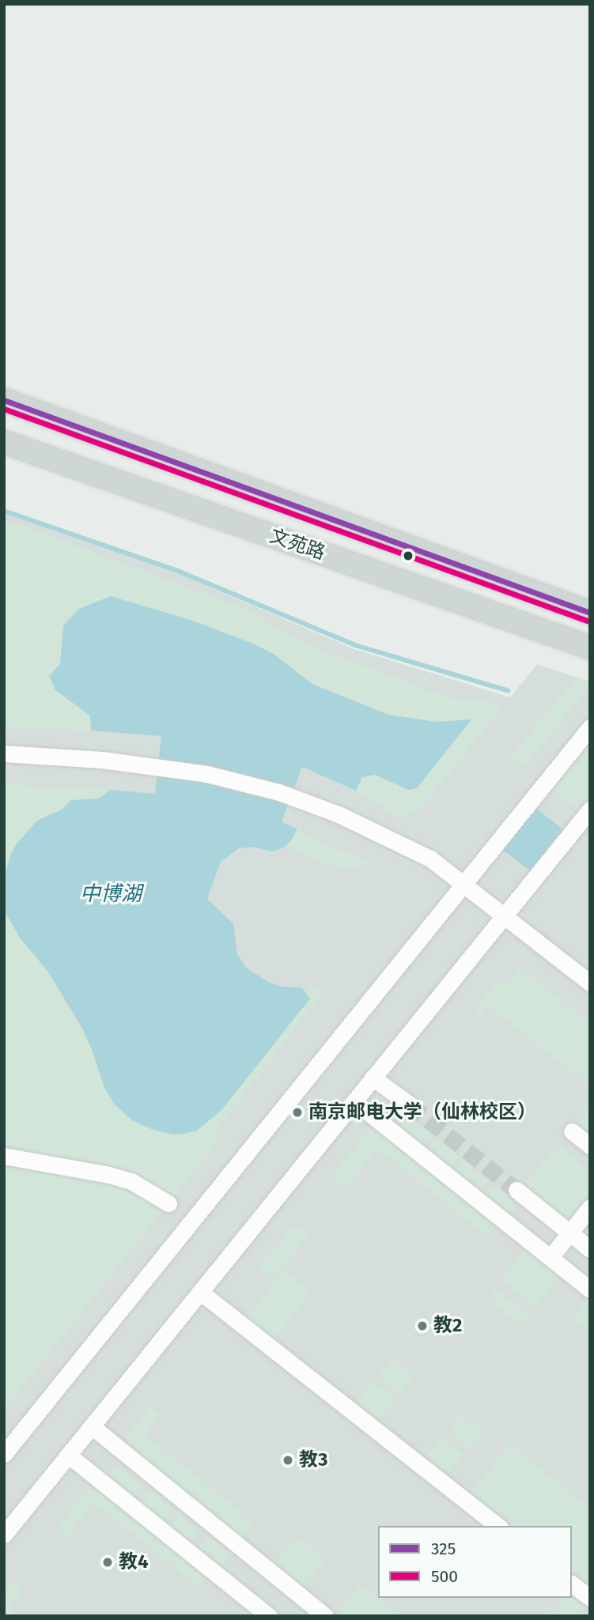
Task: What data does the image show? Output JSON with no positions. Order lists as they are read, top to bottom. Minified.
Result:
{"streets":{"main road":["文苑路"]},"water":["中博湖"],"places":["南京邮电大学（仙林校区）","教2","教3","教4"],"lines":["transit line 325","transit line 500"],"legend":["325","500"]}
